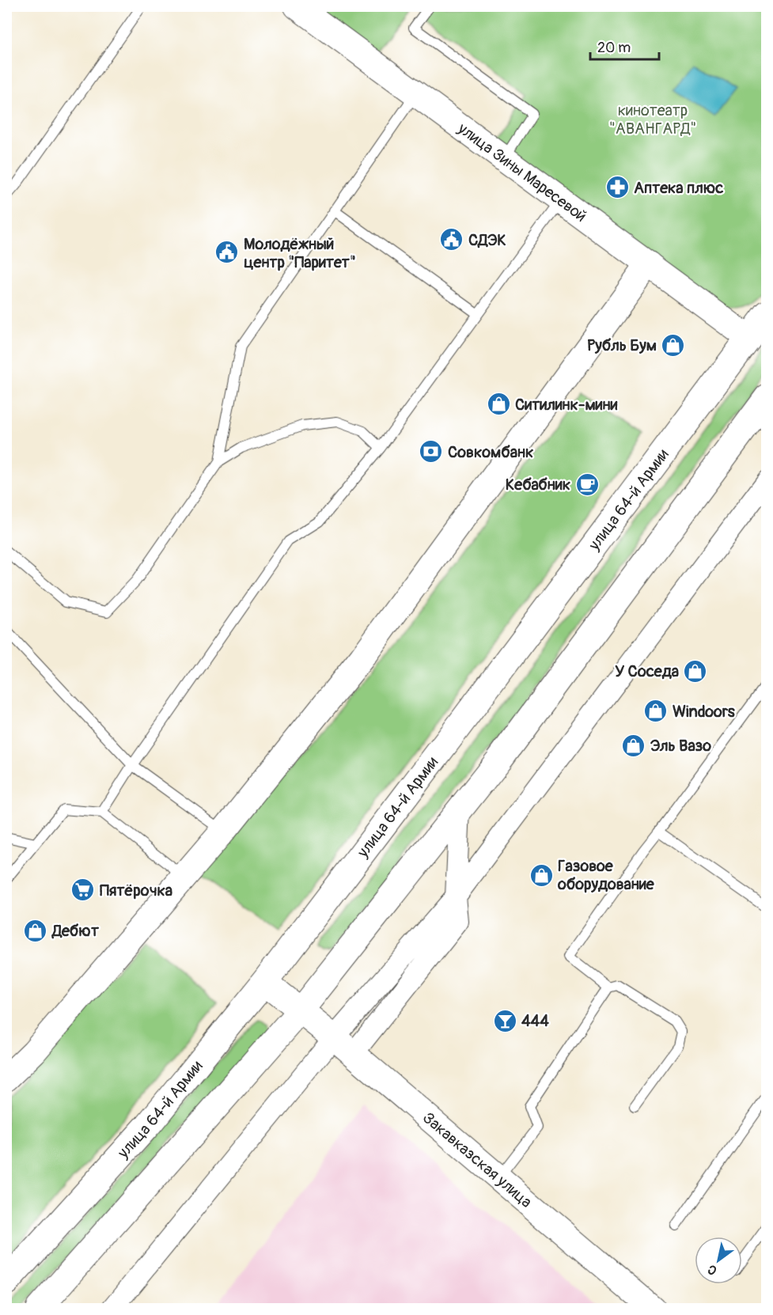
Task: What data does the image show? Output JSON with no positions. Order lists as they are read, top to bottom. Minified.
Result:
{"streets":{"highway":["улица 64-й Армии"],"street":["улица Зины Маресевой","Закавказская улица"]},"crossings":[["улица Зины Маресевой","улица 64-й Армии"],["улица 64-й Армии","Закавказская улица"]],"parks":["кинотеатр \"АВАНГАРД\""],"places":{"pharmacy":["Аптека плюс"],"public building":["СДЭК","Молодёжный центр \"Паритет\""],"shop":["Рубль Бум","Ситилинк-мини","У Соседа","Windoors","Эль Вазо","Газовое оборудование","Дебют"],"bank":["Совкомбанк"],"cafe":["Кебабник"],"supermarket":["Пятёрочка"],"bar":["444"]},"scale_bar":"20 m","north":"bottom left"}
